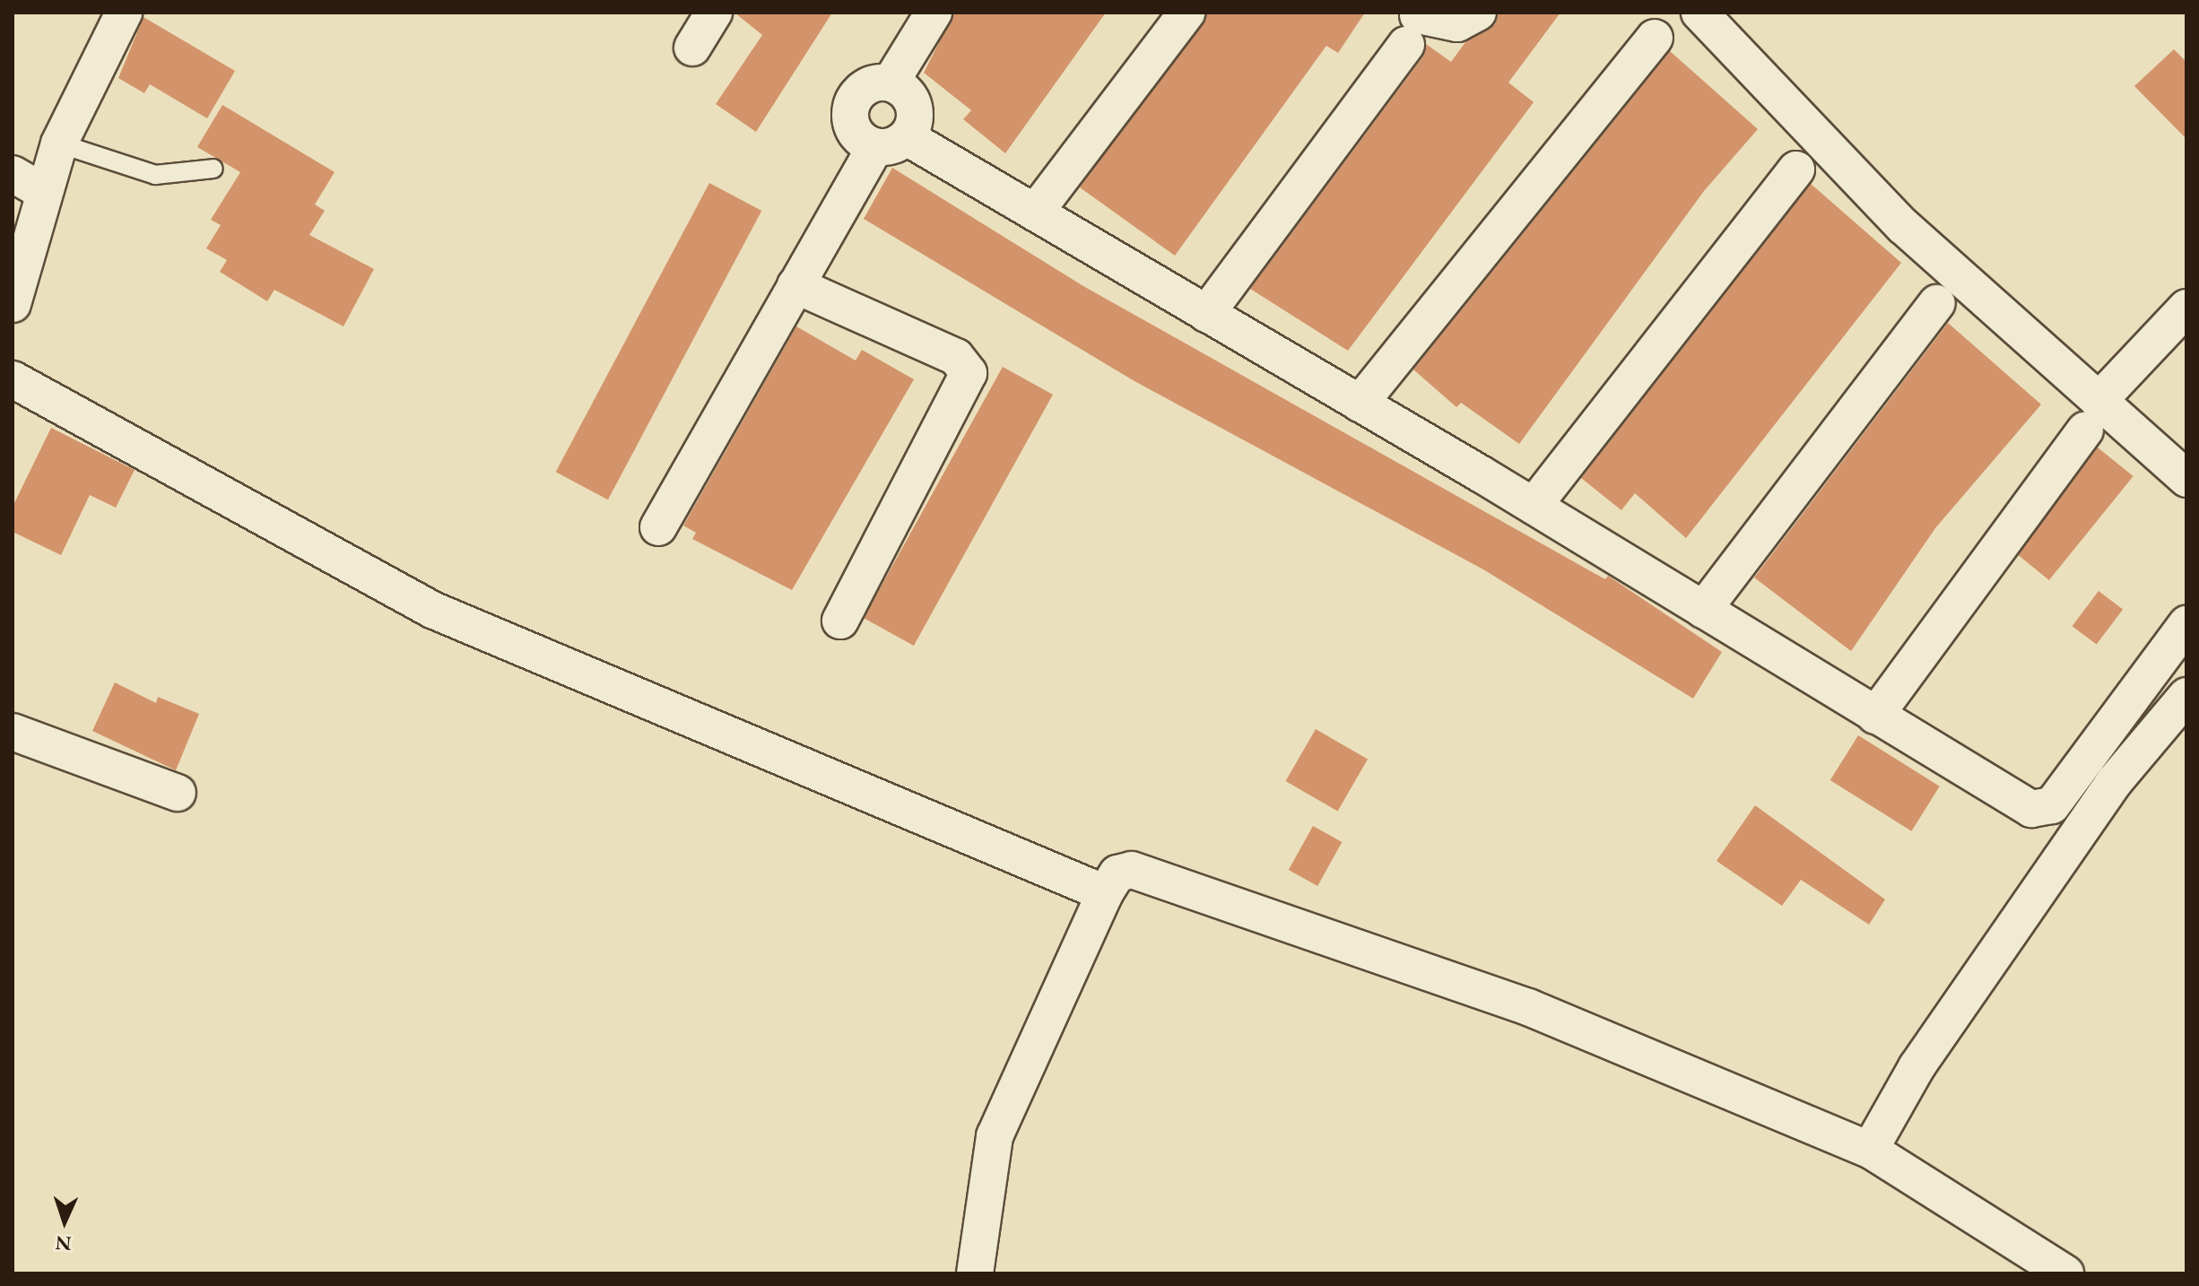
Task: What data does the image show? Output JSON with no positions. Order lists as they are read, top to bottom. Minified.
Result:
{"north":"bottom"}
